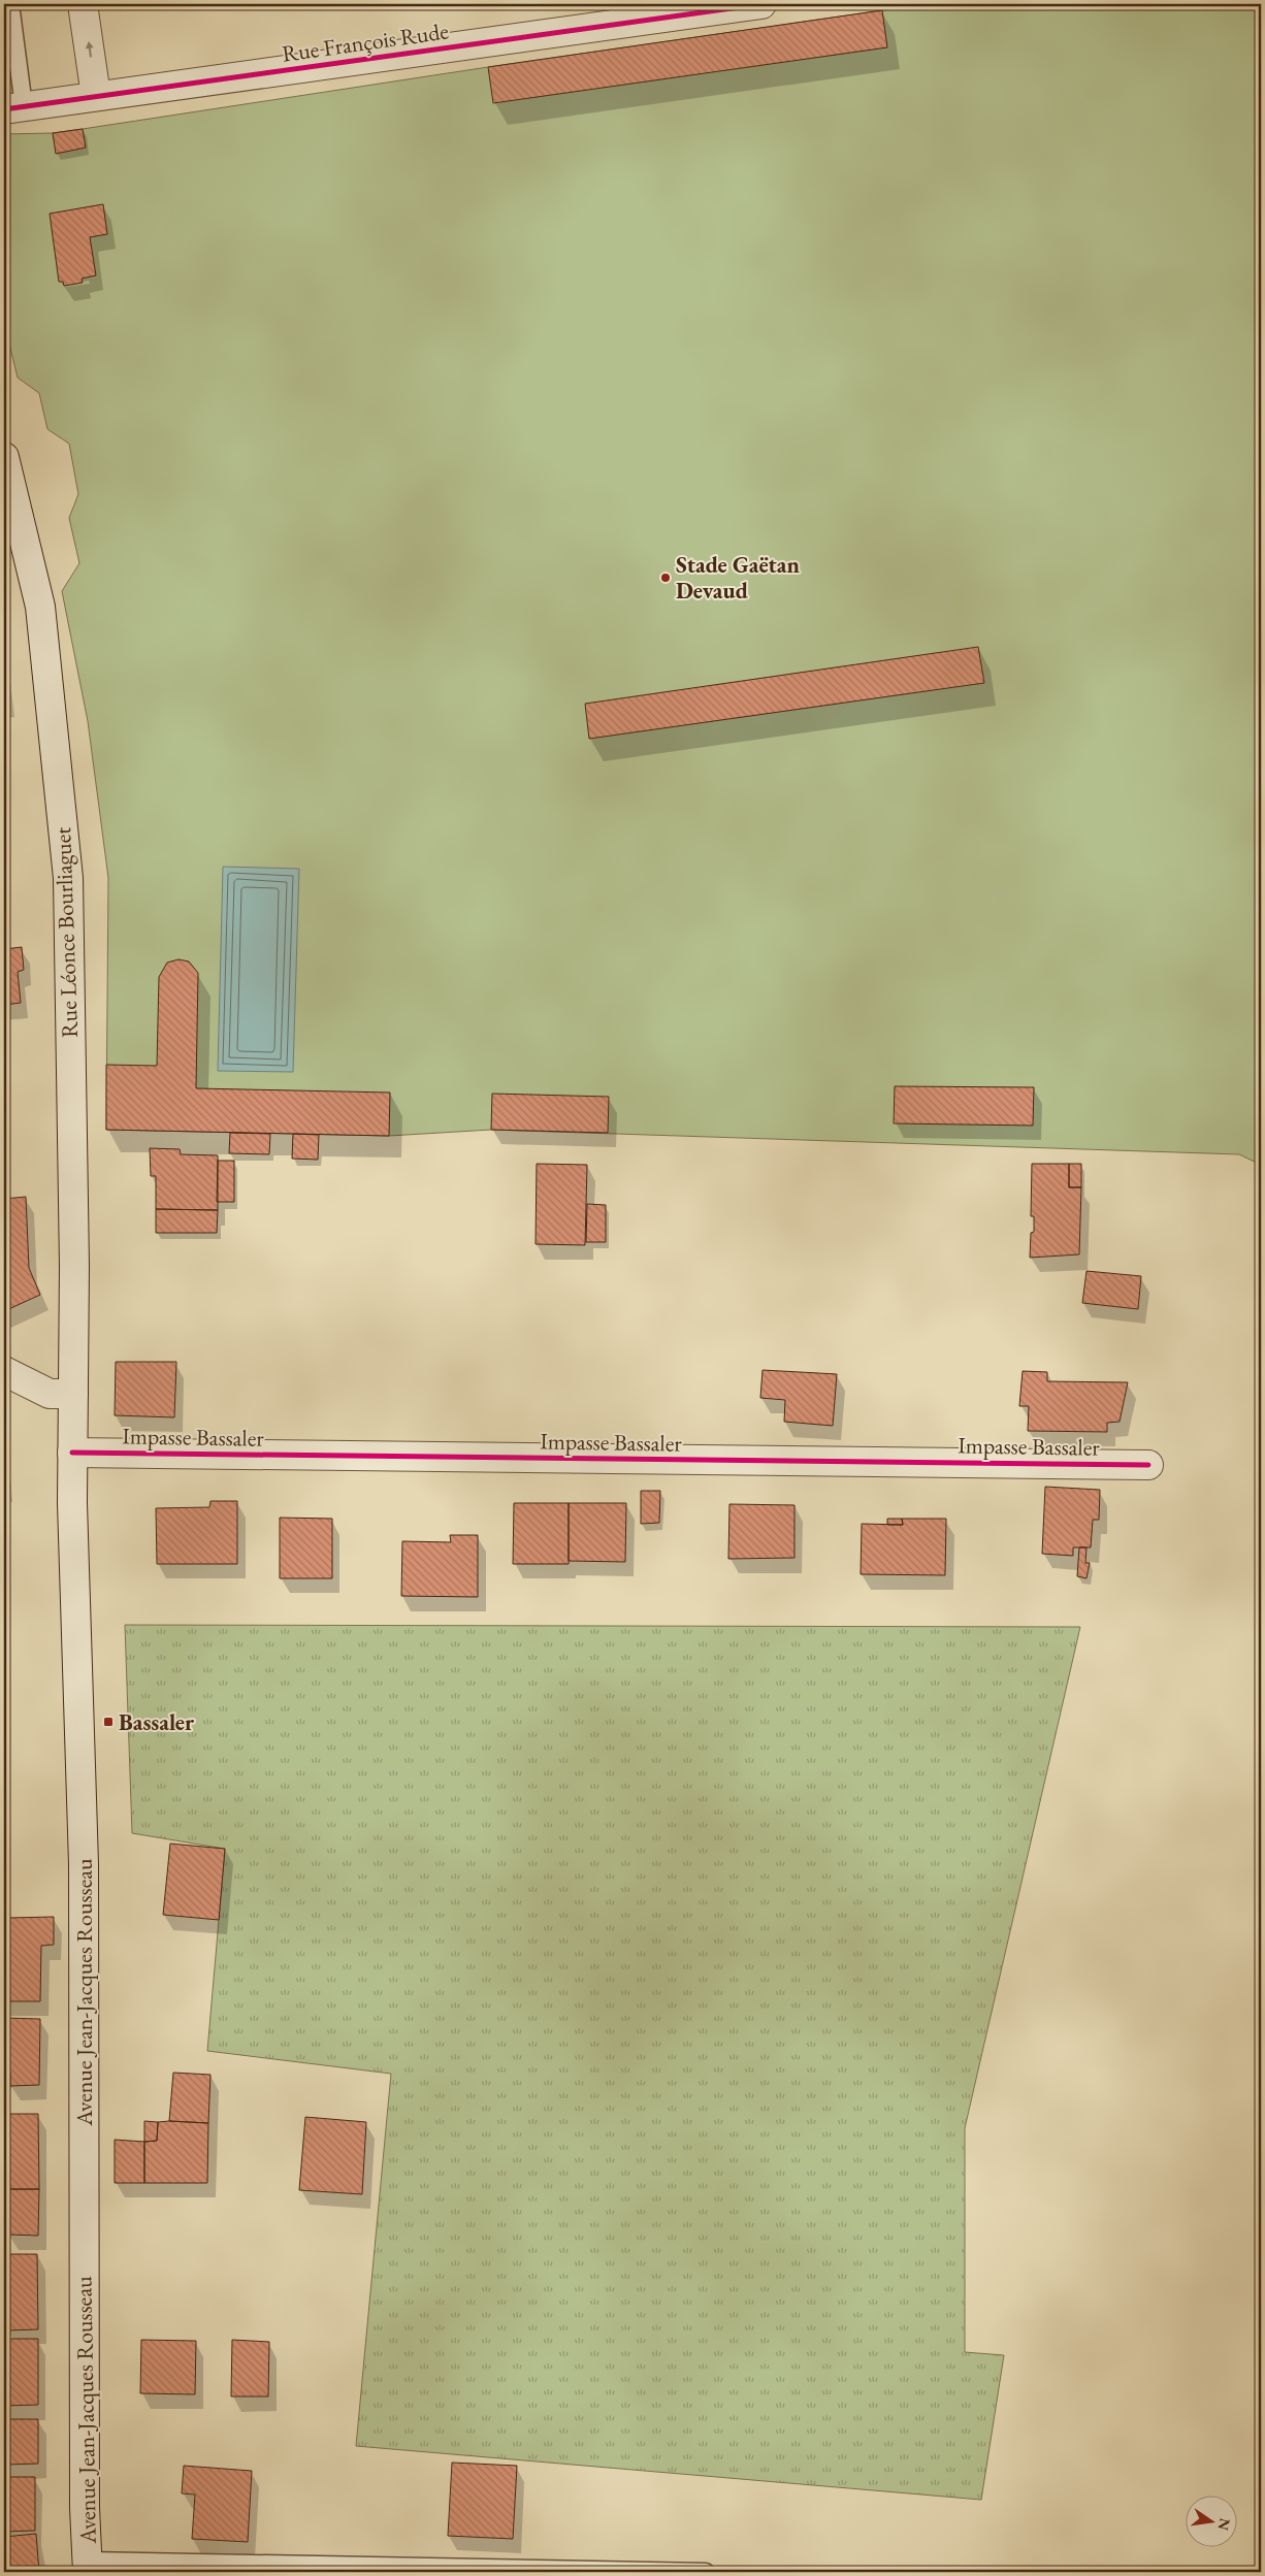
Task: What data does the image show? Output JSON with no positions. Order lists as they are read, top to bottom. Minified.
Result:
{"streets":{"main road":["Rue François Rude","Rue Léonce Bourliaguet","Impasse Bassaler","Avenue Jean-Jacques Rousseau"]},"crossings":[["Rue Léonce Bourliaguet","Avenue Jean-Jacques Rousseau"],["Impasse Bassaler","Avenue Jean-Jacques Rousseau"]],"places":{"other":["Stade Gaëtan Devaud"],"transit":["Bassaler"]},"north":"right"}
